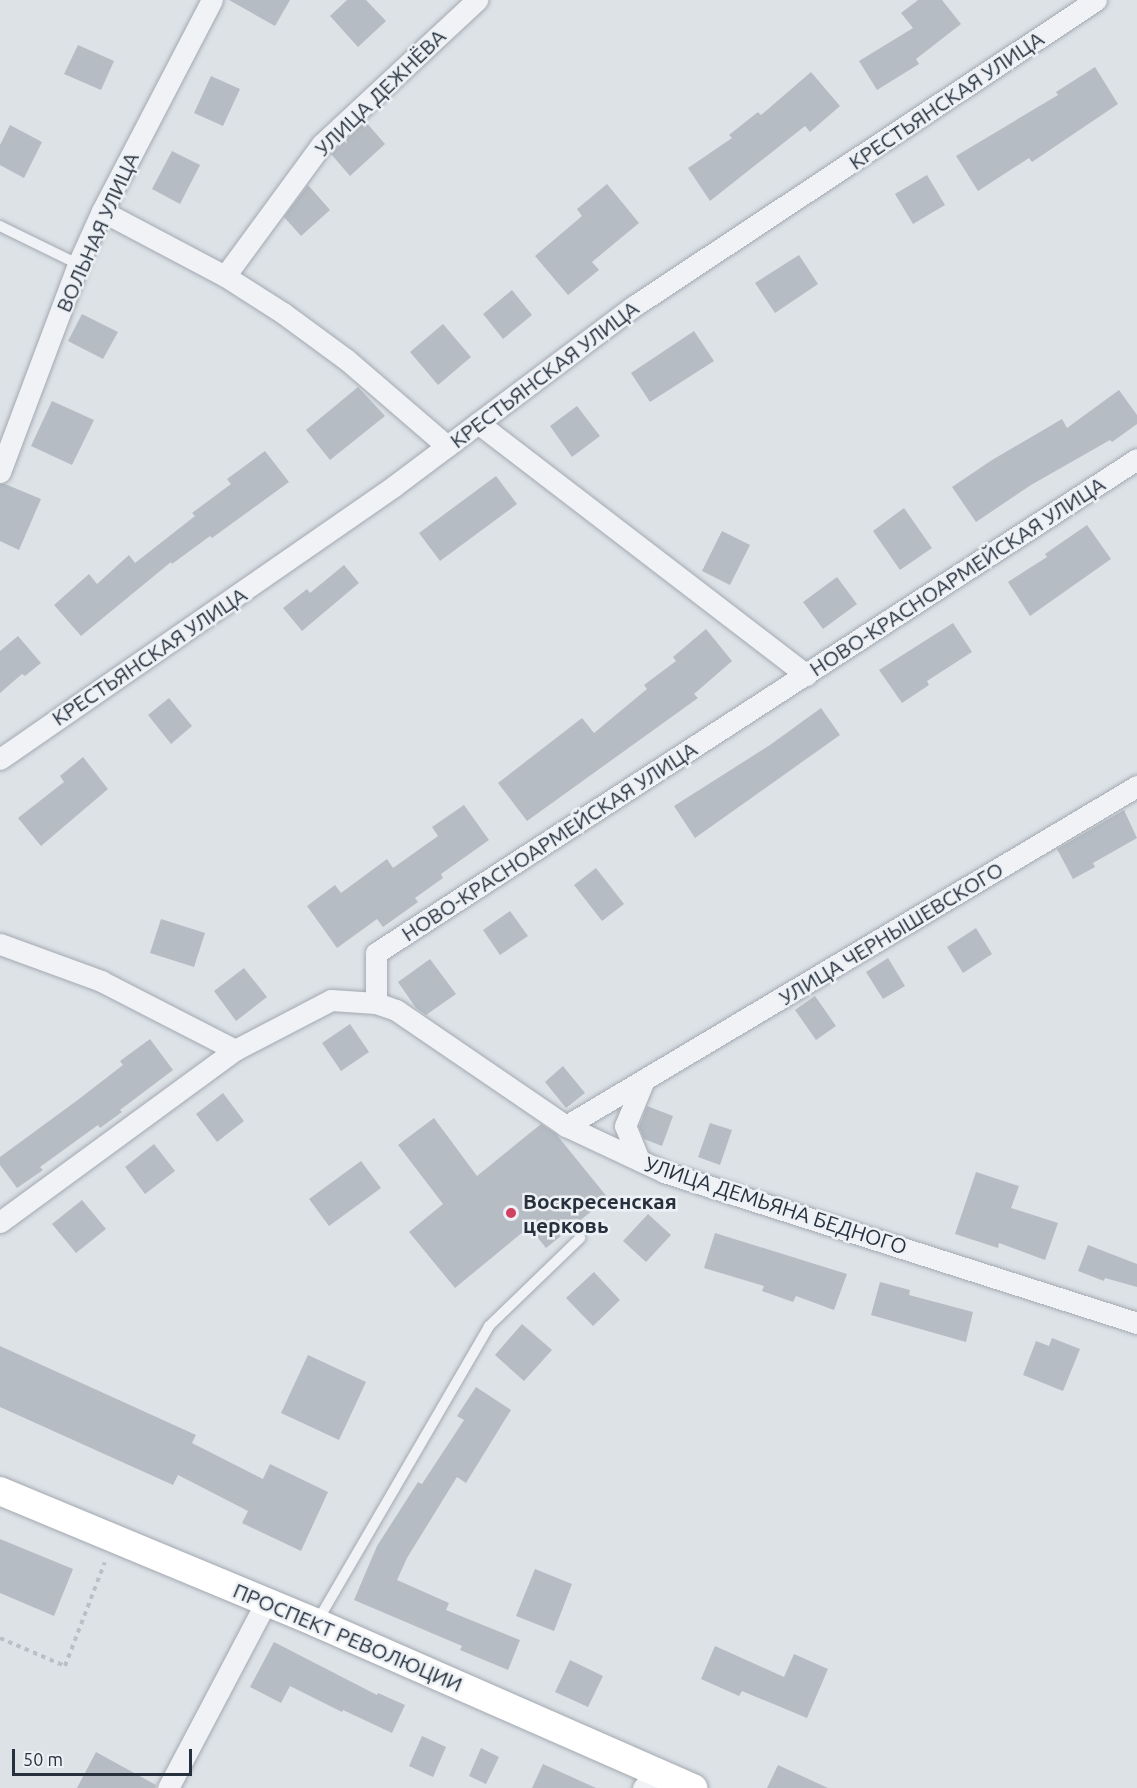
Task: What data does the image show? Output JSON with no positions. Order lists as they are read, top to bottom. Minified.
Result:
{"streets":{"street":["УЛИЦА ДЕЖНЁВА","КРЕСТЬЯНСКАЯ УЛИЦА","ВОЛЬНАЯ УЛИЦА","НОВО-КРАСНОАРМЕЙСКАЯ УЛИЦА","УЛИЦА ЧЕРНЫШЕВСКОГО","УЛИЦА ДЕМЬЯНА БЕДНОГО","ПРОСПЕКТ РЕВОЛЮЦИИ"]},"crossings":[["НОВО-КРАСНОАРМЕЙСКАЯ УЛИЦА","УЛИЦА ДЕМЬЯНА БЕДНОГО"],["УЛИЦА ЧЕРНЫШЕВСКОГО","УЛИЦА ДЕМЬЯНА БЕДНОГО"]],"places":["Воскресенская церковь"],"scale_bar":"50 m"}
